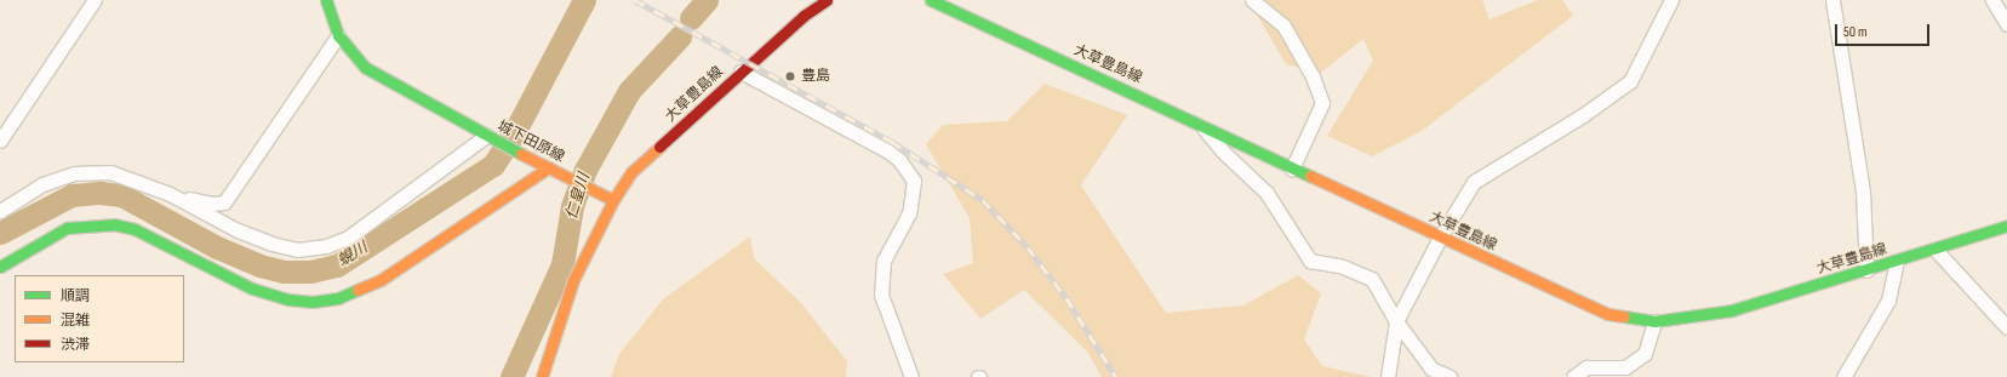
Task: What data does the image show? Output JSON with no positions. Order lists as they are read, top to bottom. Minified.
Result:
{"streets":{"main road":["大草豊島線","城下田原線"]},"crossings":[["大草豊島線","城下田原線"]],"water":["仁皇川","蜆川"],"places":["豊島"],"legend":["順調","混雑","渋滞"],"scale_bar":"50 m"}
